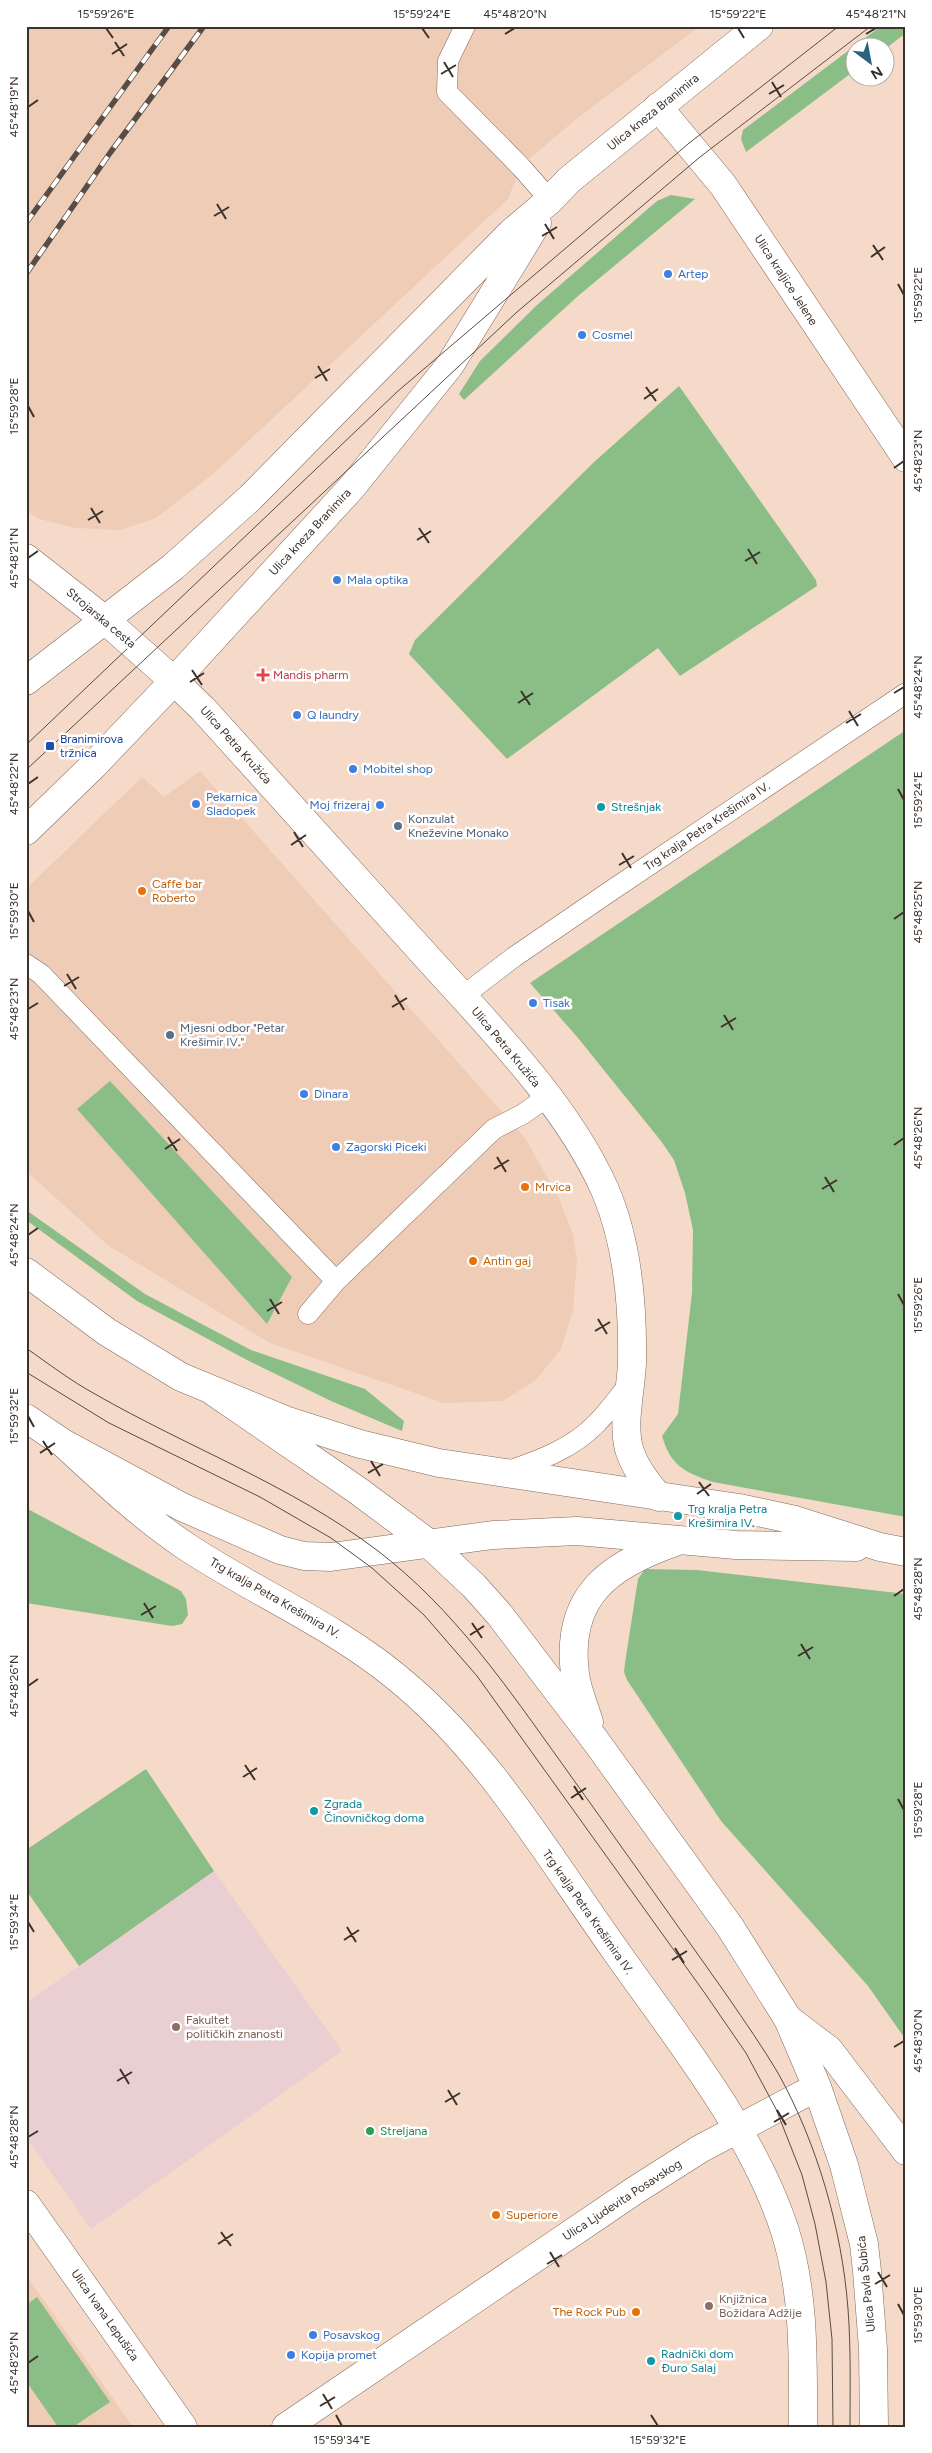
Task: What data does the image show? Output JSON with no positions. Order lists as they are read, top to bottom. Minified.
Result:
{"streets":{"street":["Ulica kneza Branimira","Ulica kraljice Jelene","Strojarska cesta","Ulica Petra Kružića","Trg kralja Petra Krešimira IV.","Ulica Ljudevita Posavskog","Ulica Pavla Šubića","Ulica Ivana Lepušića"]},"crossings":[["Ulica kneza Branimira","Ulica kraljice Jelene"],["Ulica kneza Branimira","Strojarska cesta"],["Ulica kneza Branimira","Ulica Petra Kružića"],["Strojarska cesta","Ulica Petra Kružića"],["Ulica Petra Kružića","Trg kralja Petra Krešimira IV."],["Trg kralja Petra Krešimira IV.","Ulica Ljudevita Posavskog"],["Trg kralja Petra Krešimira IV.","Ulica Pavla Šubića"],["Ulica Ljudevita Posavskog","Ulica Pavla Šubića"]],"places":{"other":["Artep","Cosmel","Mala optika","Q laundry","Mobitel shop","Pekarnica Sladopek","Moj frizeraj","Strešnjak","Konzulat Kneževine Monako","Caffe bar Roberto","Tisak","Mjesni odbor \"Petar Krešimir IV.\"","Dinara","Zagorski Piceki","Mrvica","Antin gaj","Trg kralja Petra Krešimira IV.","Zgrada Činovničkog doma","Fakultet političkih znanosti","Streljana","Superiore","Knjižnica Božidara Adžije","The Rock Pub","Posavskog","Kopija promet","Radnički dom Đuro Salaj"],"health":["Mandis pharm"],"transit":["Branimirova tržnica"]},"north":"bottom right","coordinates":["15°59'26\"E","15°59'24\"E","45°48'20\"N","15°59'22\"E","45°48'21\"N","45°48'19\"N","15°59'28\"E","45°48'23\"N","45°48'24\"N","45°48'22\"N","15°59'30\"E","45°48'25\"N","45°48'26\"N","15°59'32\"E","45°48'28\"N","15°59'34\"E","45°48'30\"N","45°48'29\"N"]}
